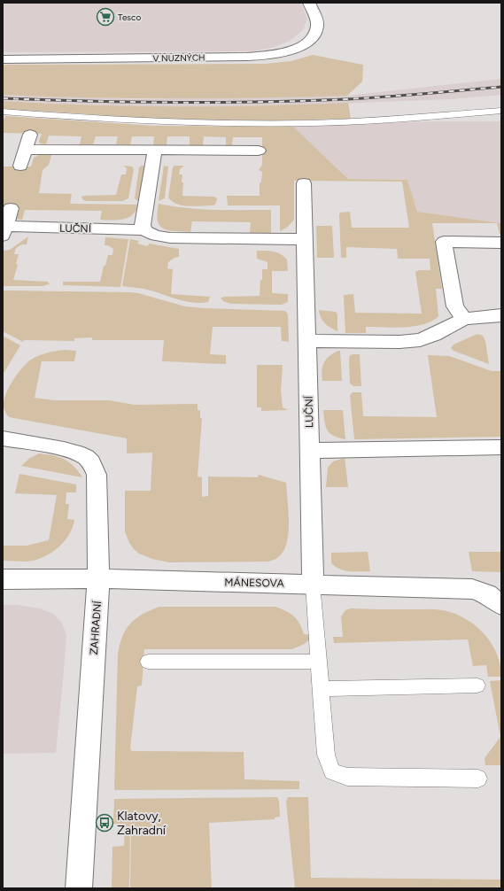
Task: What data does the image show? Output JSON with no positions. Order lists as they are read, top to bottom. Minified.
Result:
{"streets":{"street":["V NUZNÝCH","LUČNÍ","MÁNESOVA","ZAHRADNÍ"]},"crossings":[["LUČNÍ","MÁNESOVA"],["MÁNESOVA","ZAHRADNÍ"]],"places":{"supermarket":["Tesco"],"bus stop":["Klatovy, Zahradní"]}}
